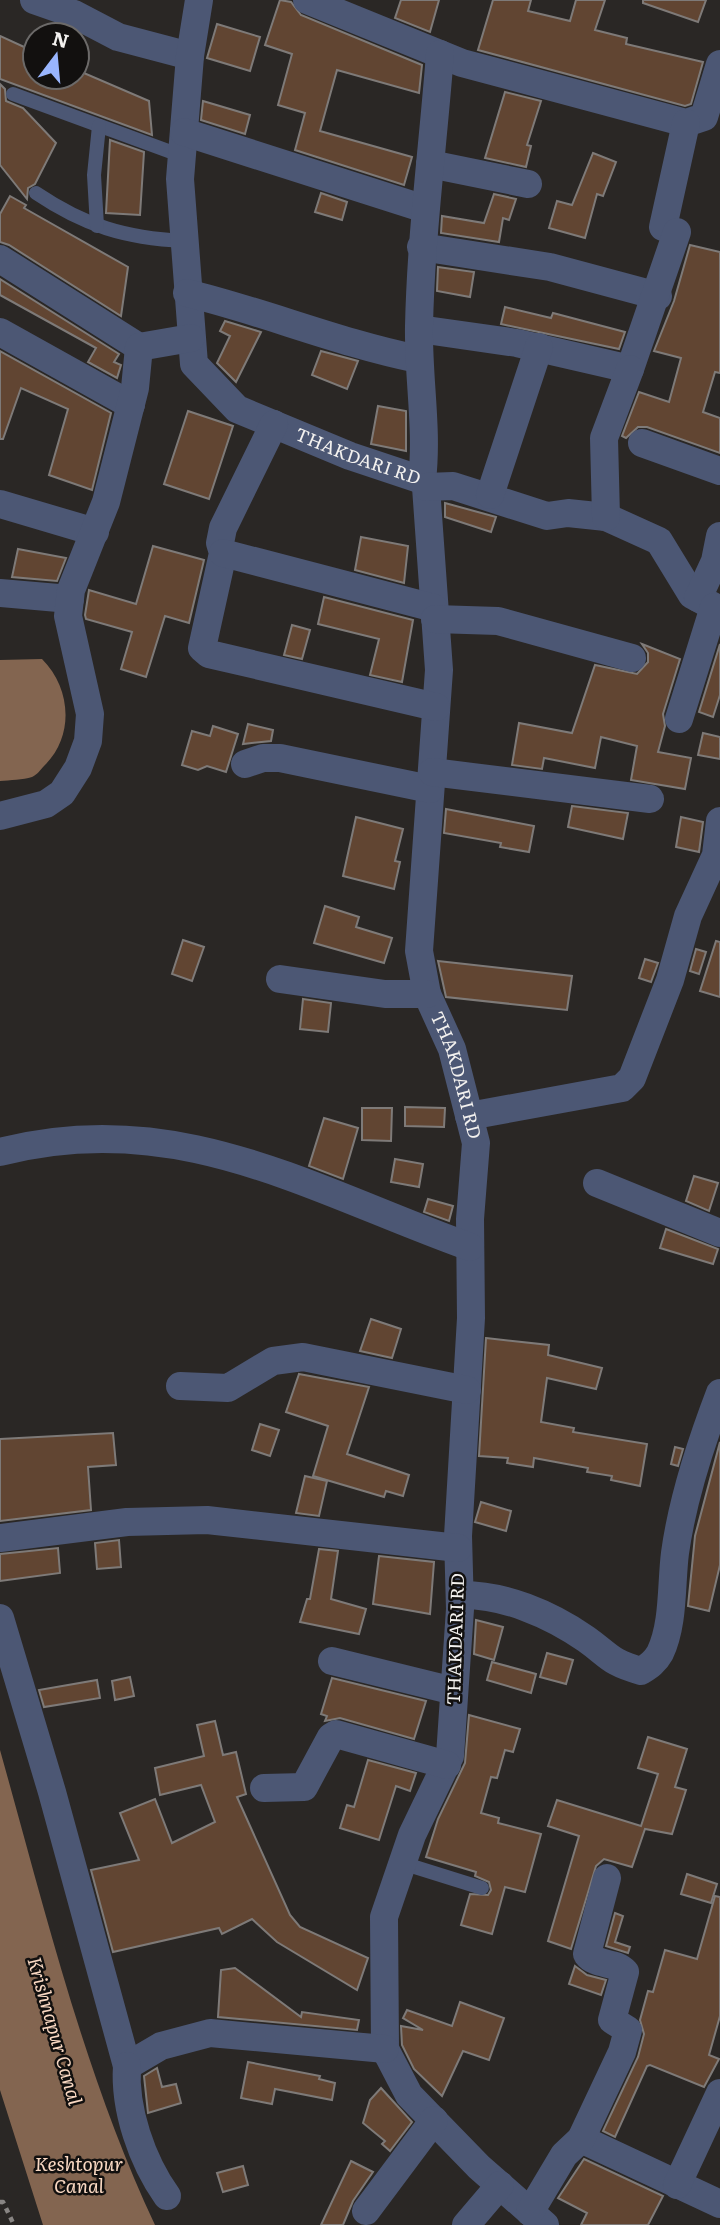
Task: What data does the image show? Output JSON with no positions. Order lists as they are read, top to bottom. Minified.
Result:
{"streets":{"street":["THAKDARI RD"]},"water":["Krishnapur Canal","Keshtopur Canal"],"north":"top"}
